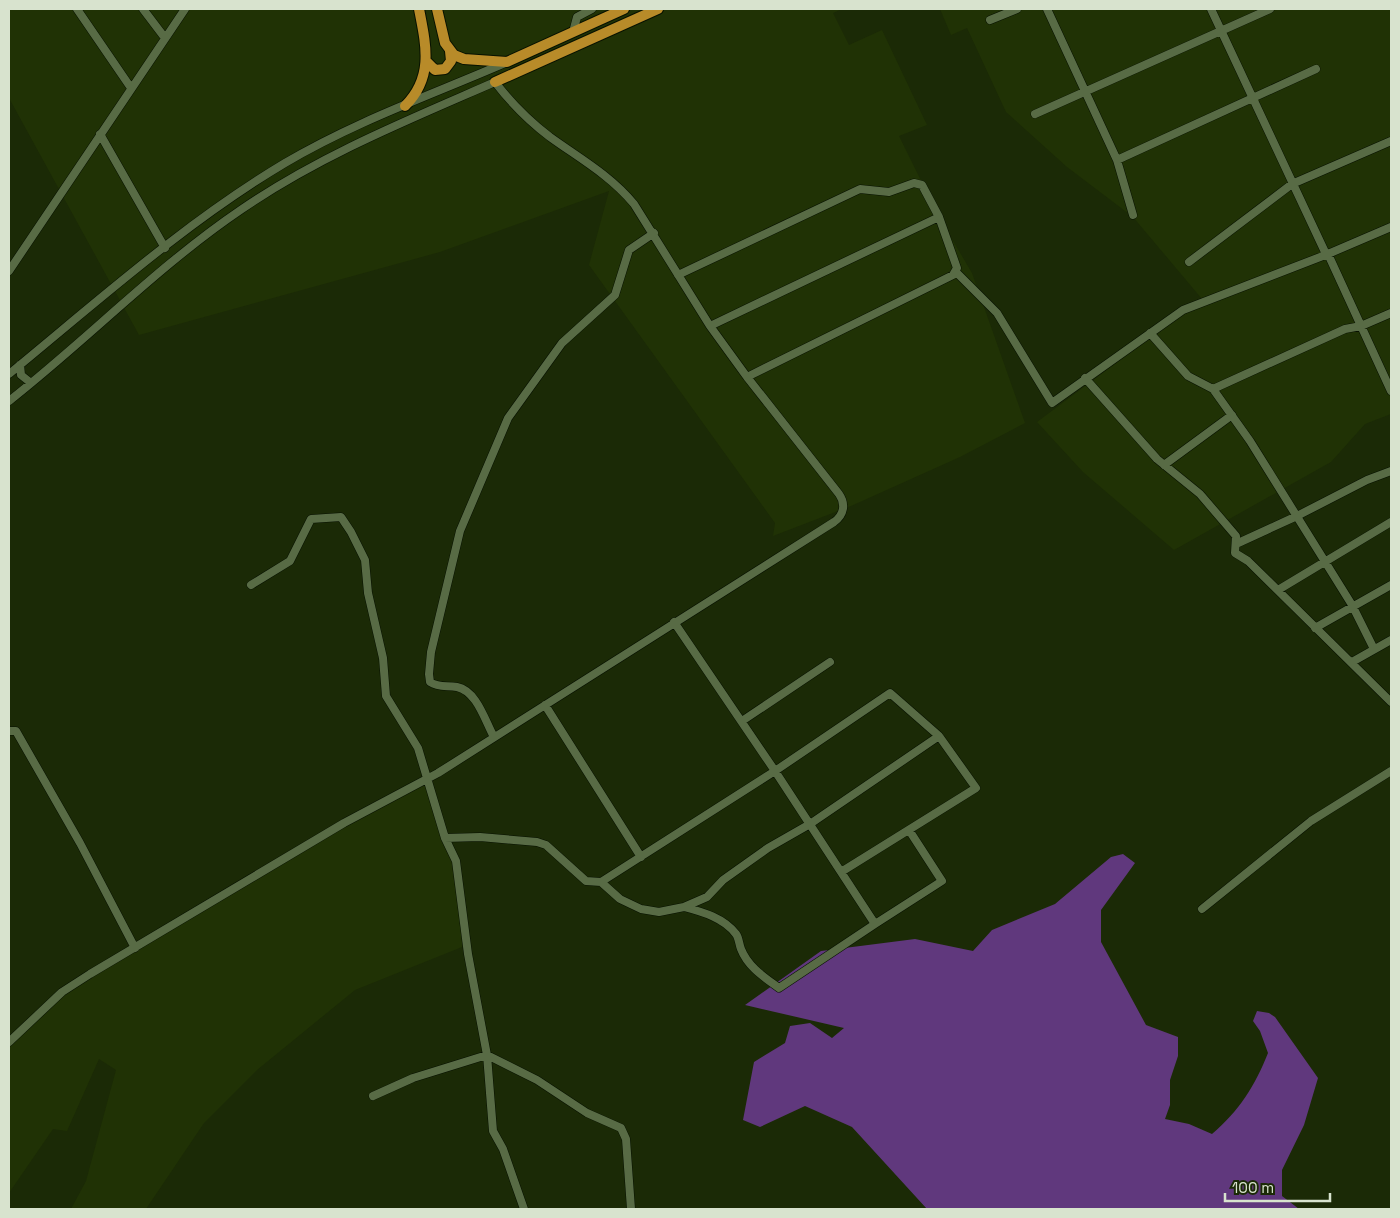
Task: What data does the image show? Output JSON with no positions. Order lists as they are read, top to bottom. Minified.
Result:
{"scale_bar":"100 m"}
